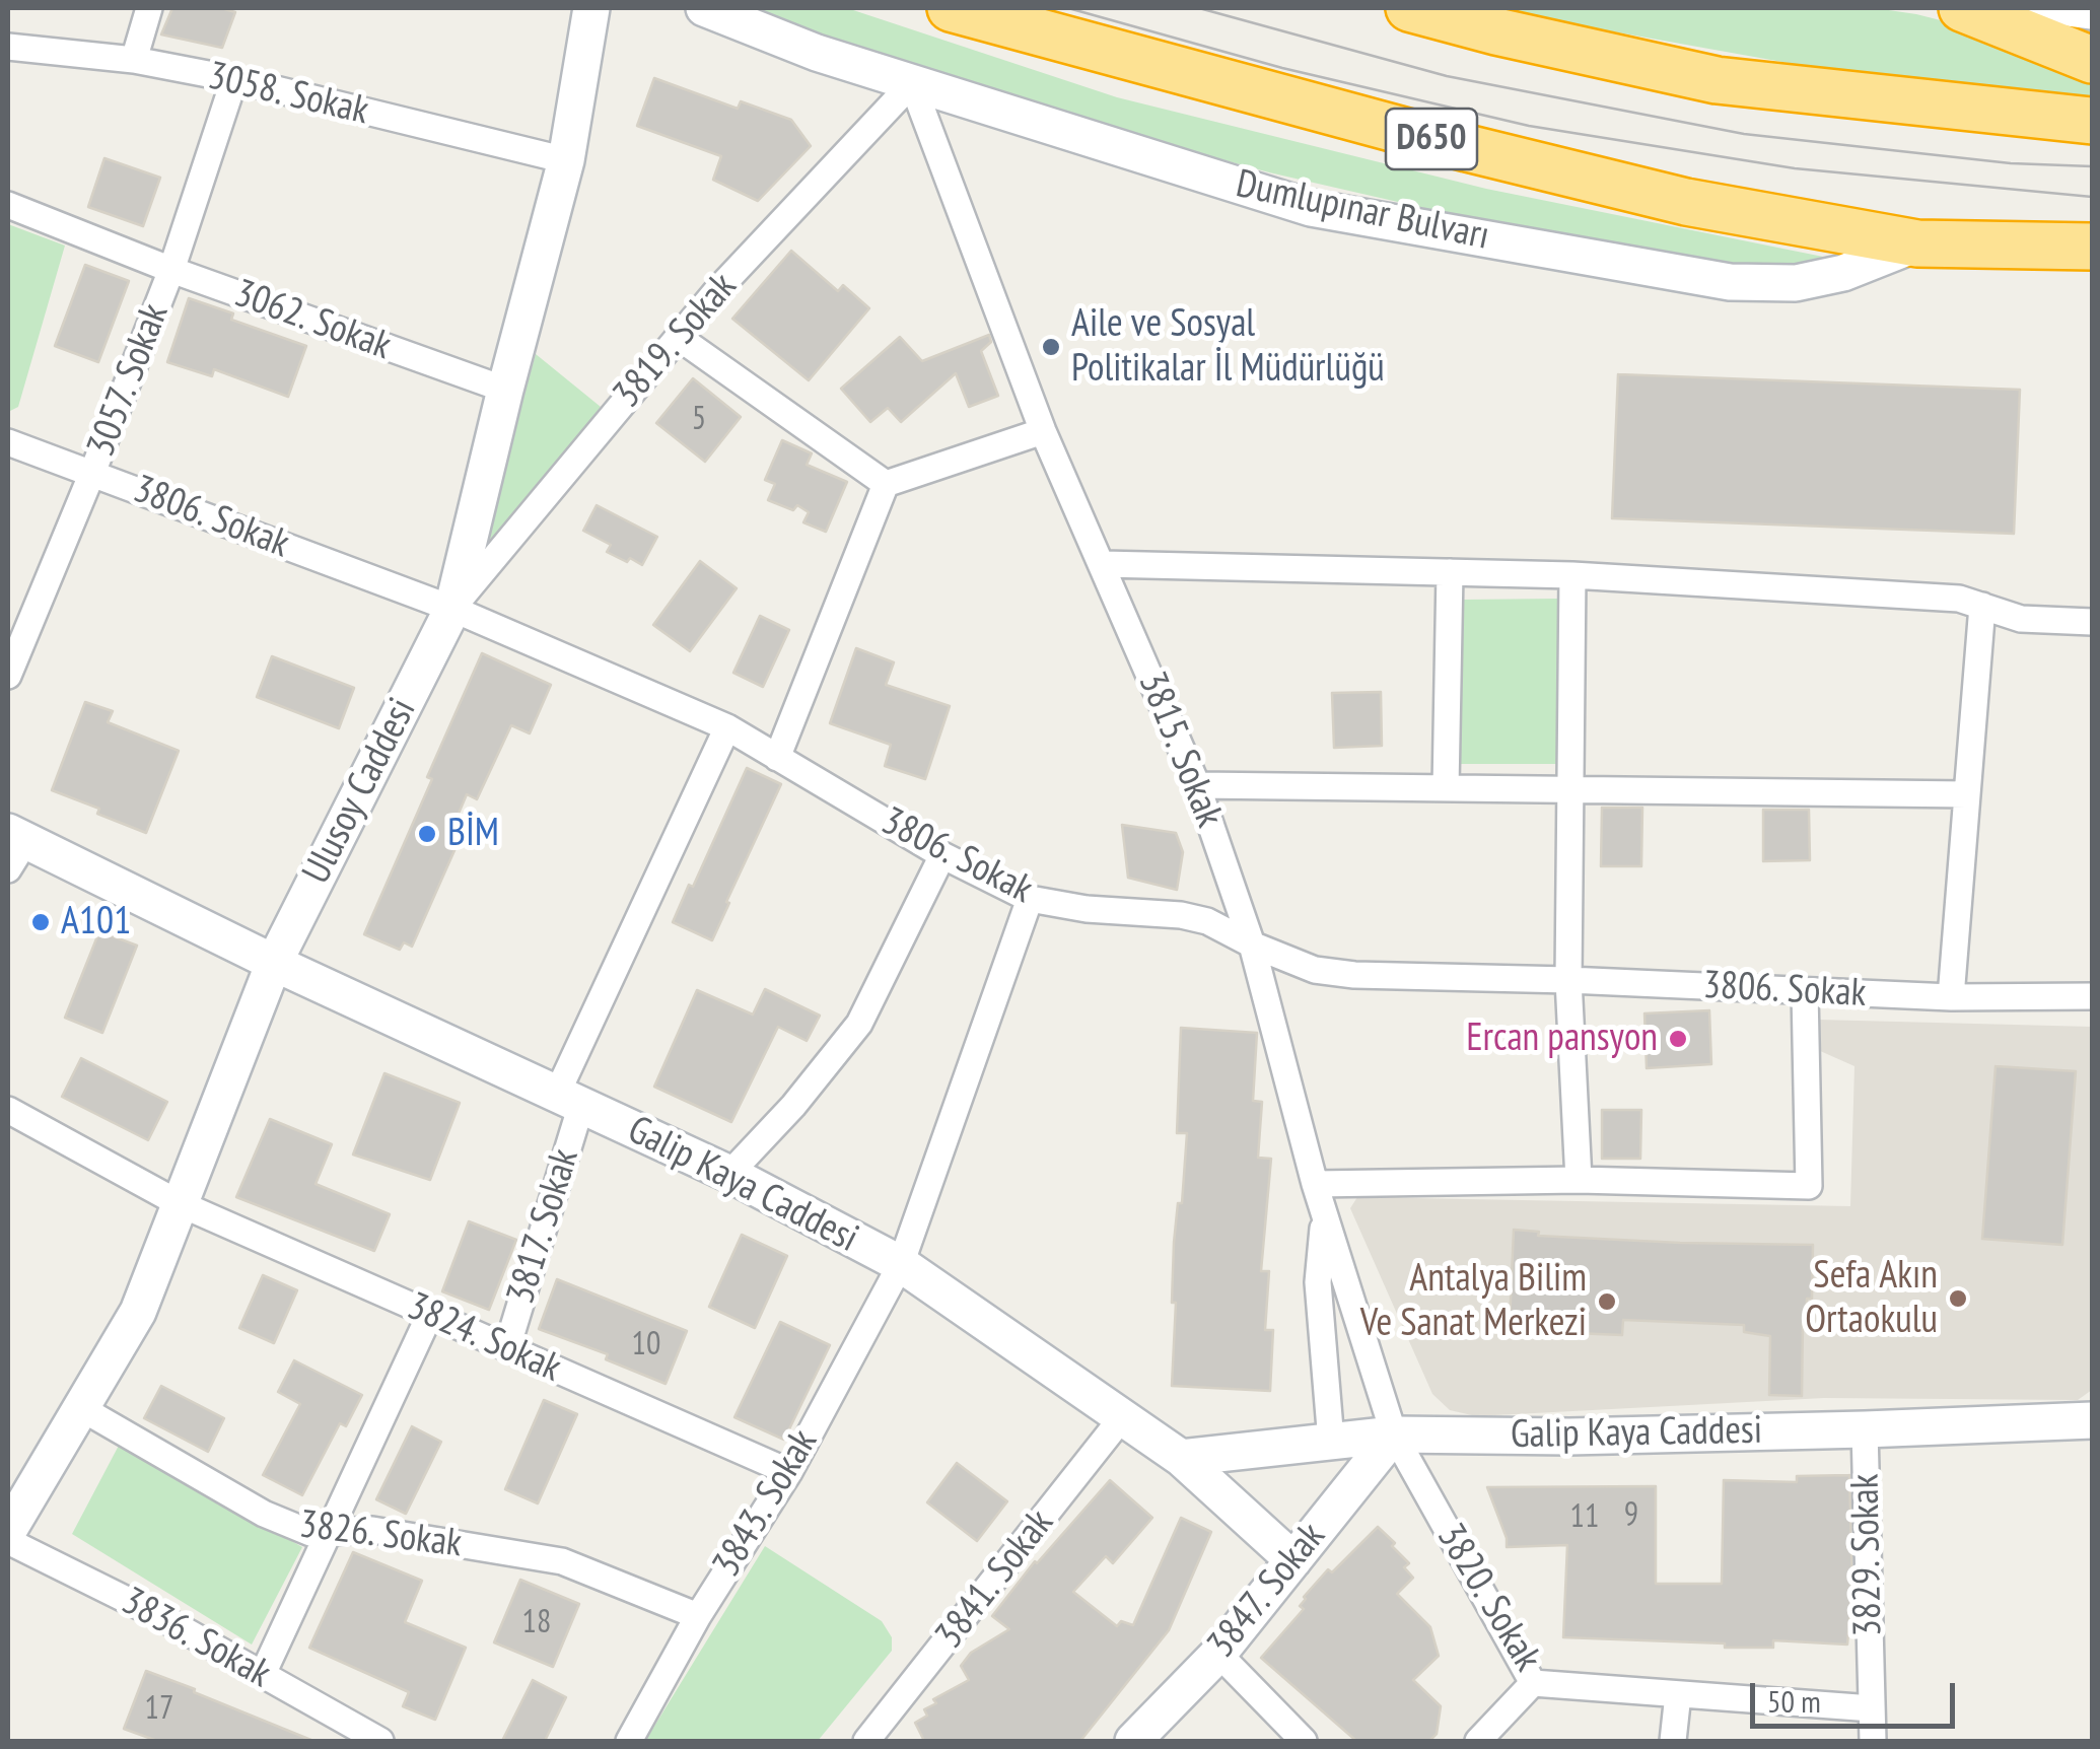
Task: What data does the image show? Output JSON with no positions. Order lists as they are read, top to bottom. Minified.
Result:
{"streets":{"highway":["D650","Dumlupınar Bulvarı"],"street":["3058. Sokak","3062. Sokak","3819. Sokak","3057. Sokak","3806. Sokak","3815. Sokak","Ulusoy Caddesi","Galip Kaya Caddesi","3817. Sokak","3824. Sokak","3843. Sokak","3826. Sokak","3829. Sokak","3841. Sokak","3847. Sokak","3820. Sokak","3836. Sokak"]},"crossings":[["3058. Sokak","3057. Sokak"],["3058. Sokak","Ulusoy Caddesi"],["Dumlupınar Bulvarı","3819. Sokak"],["Dumlupınar Bulvarı","3815. Sokak"],["3062. Sokak","3057. Sokak"],["3062. Sokak","Ulusoy Caddesi"],["3819. Sokak","3806. Sokak"],["3819. Sokak","3815. Sokak"],["3819. Sokak","Ulusoy Caddesi"],["3057. Sokak","3806. Sokak"],["3806. Sokak","3815. Sokak"],["3806. Sokak","Ulusoy Caddesi"],["3806. Sokak","3817. Sokak"],["3806. Sokak","3843. Sokak"],["3815. Sokak","Galip Kaya Caddesi"],["3815. Sokak","3847. Sokak"],["3815. Sokak","3820. Sokak"],["Ulusoy Caddesi","Galip Kaya Caddesi"],["Ulusoy Caddesi","3824. Sokak"],["Ulusoy Caddesi","3826. Sokak"],["Galip Kaya Caddesi","3817. Sokak"],["Galip Kaya Caddesi","3843. Sokak"],["Galip Kaya Caddesi","3829. Sokak"],["Galip Kaya Caddesi","3841. Sokak"],["Galip Kaya Caddesi","3847. Sokak"],["Galip Kaya Caddesi","3820. Sokak"],["3817. Sokak","3824. Sokak"],["3824. Sokak","3843. Sokak"],["3843. Sokak","3826. Sokak"],["3829. Sokak","3820. Sokak"],["3847. Sokak","3820. Sokak"]],"places":["Aile ve Sosyal Politikalar İl Müdürlüğü","BİM","A101","Ercan pansyon","Sefa Akın Ortaokulu","Antalya Bilim Ve Sanat Merkezi"],"house_numbers":["5","10","9","11","18","17"],"scale_bar":"50 m"}
